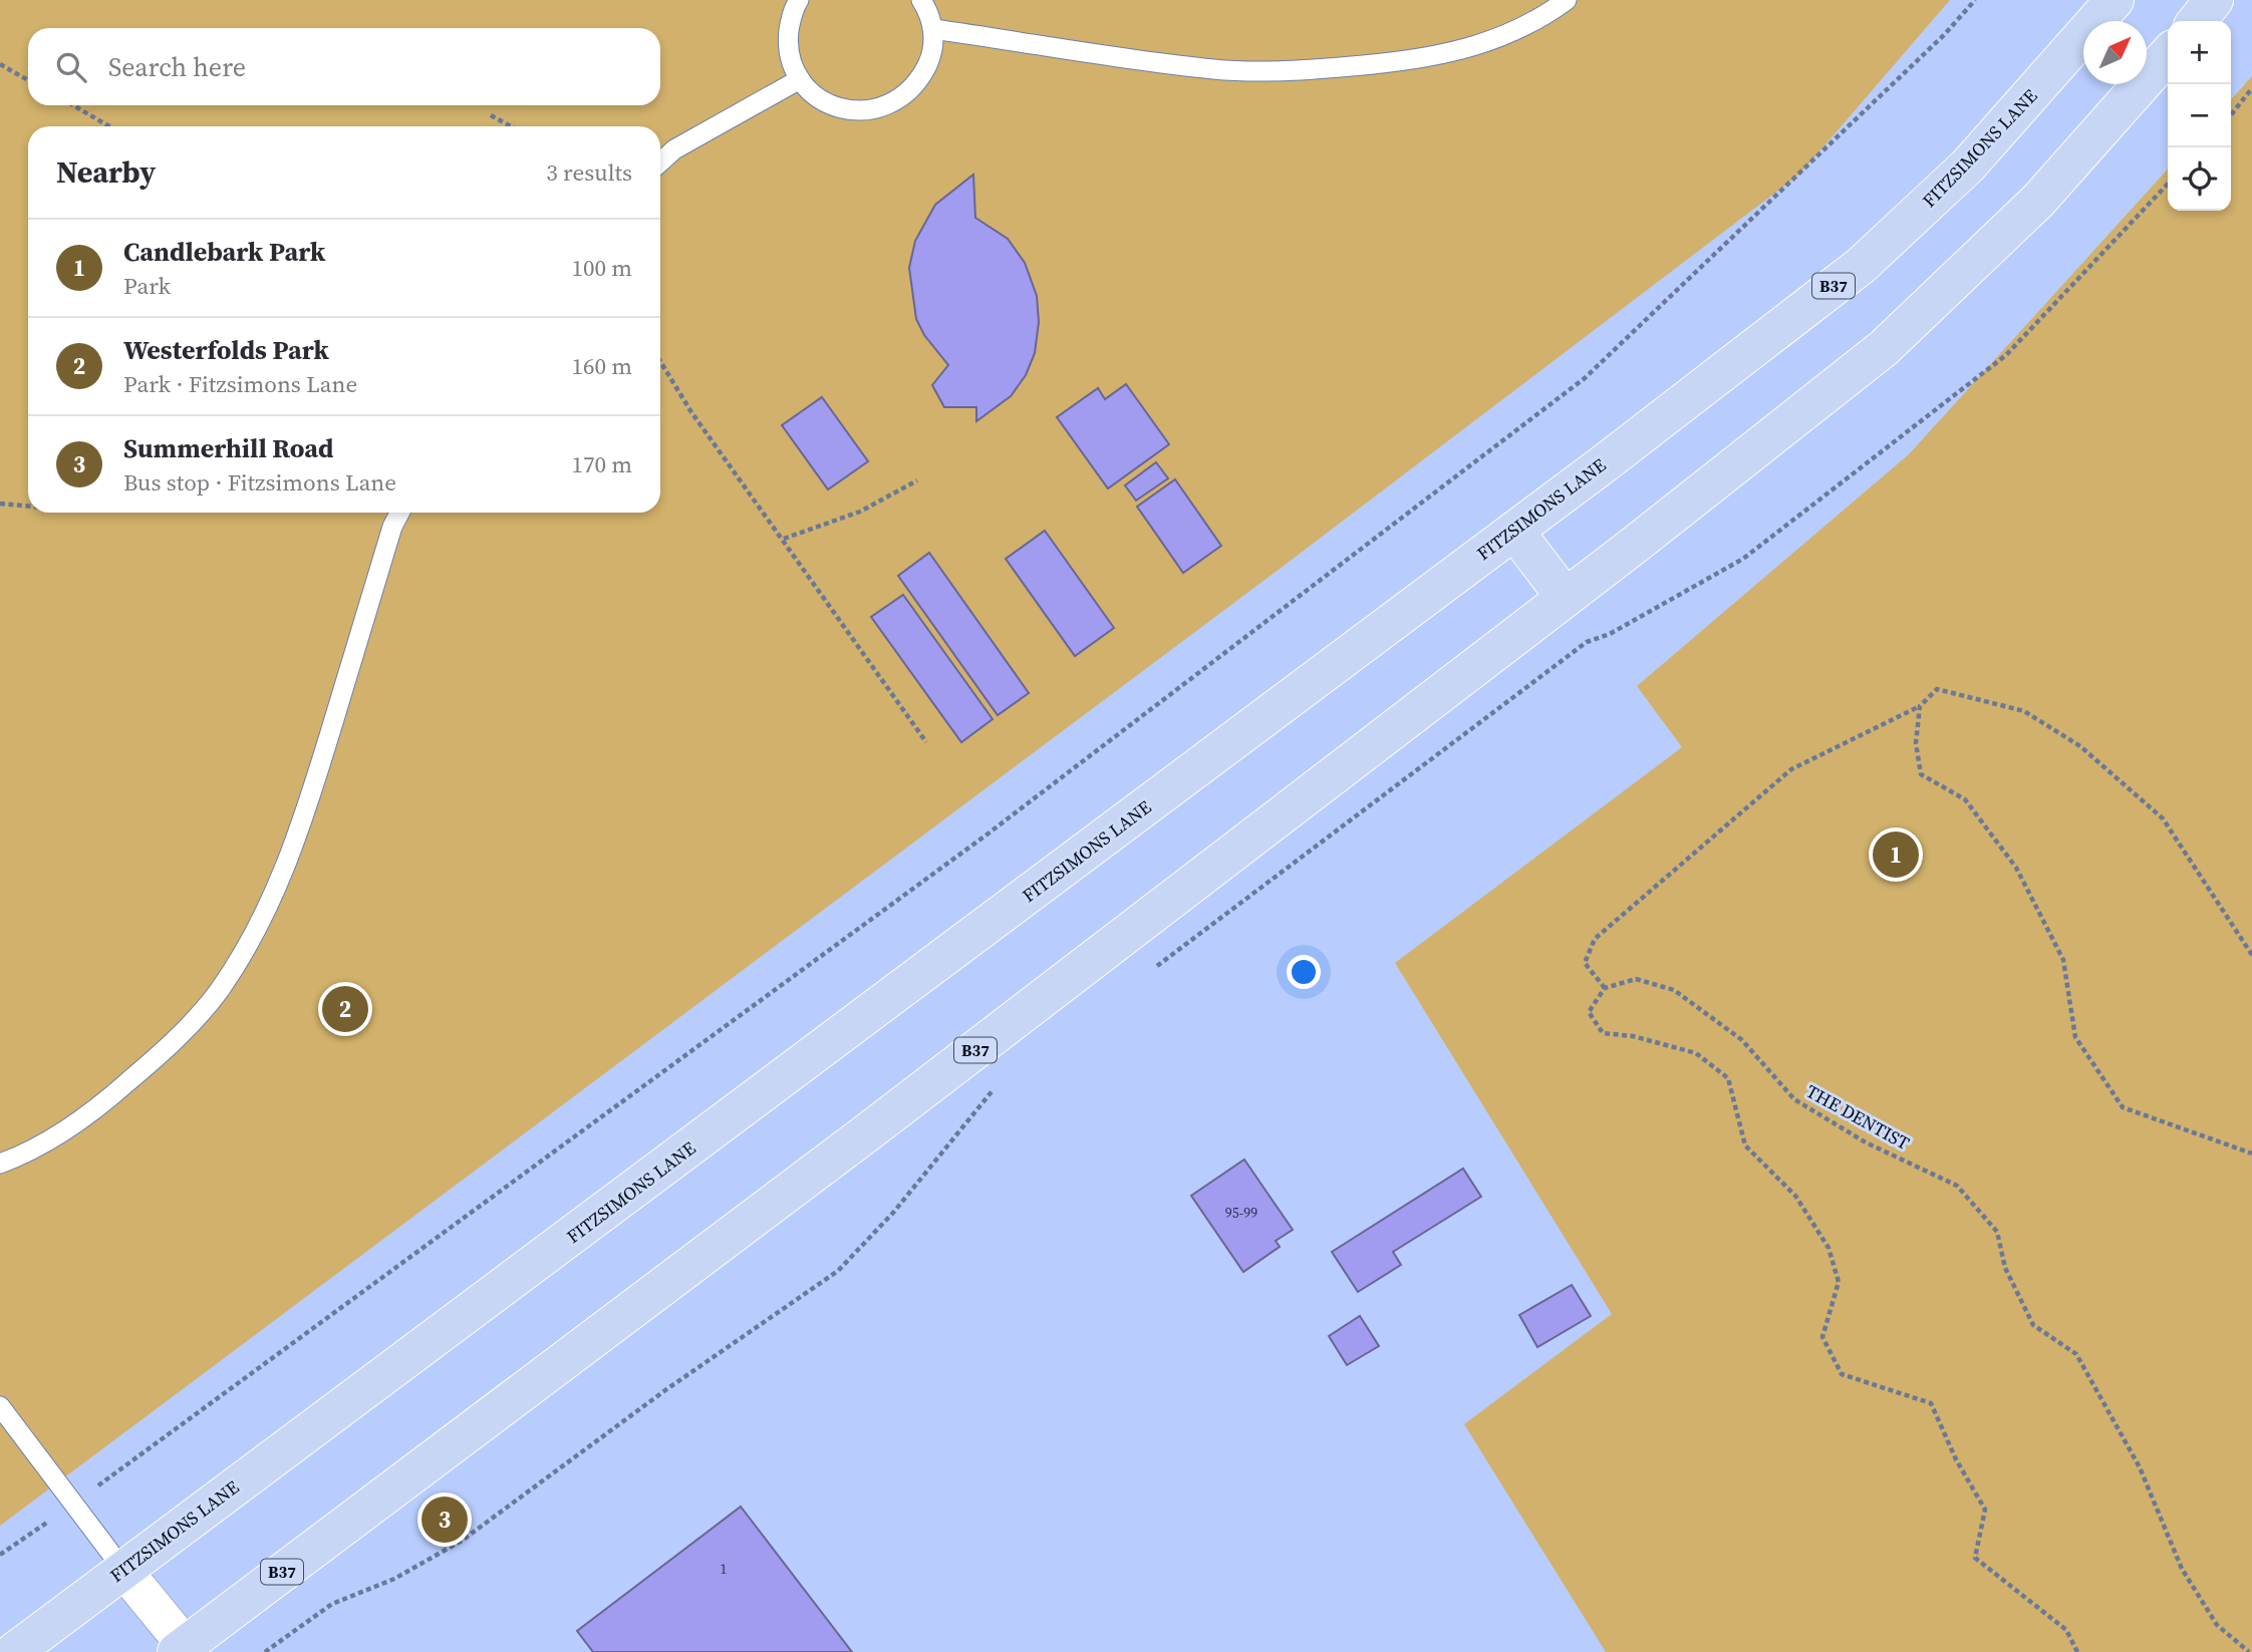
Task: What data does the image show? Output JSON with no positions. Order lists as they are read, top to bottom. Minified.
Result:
{"streets":{"main road":["FITZSIMONS LANE","B37"],"path":["THE DENTIST"]},"house_numbers":["95-99","1"],"north":"top right","page":{"map_buttons":["+","−"],"search":"Search here","heading":["Nearby","3 results"],"list":[{"mark":"1","name":"Candlebark Park","note":"Park","value":"100 m"},{"mark":"2","name":"Westerfolds Park","note":"Park · Fitzsimons Lane","value":"160 m"},{"mark":"3","name":"Summerhill Road","note":"Bus stop · Fitzsimons Lane","value":"170 m"}],"pins":["1","2","3"]}}
